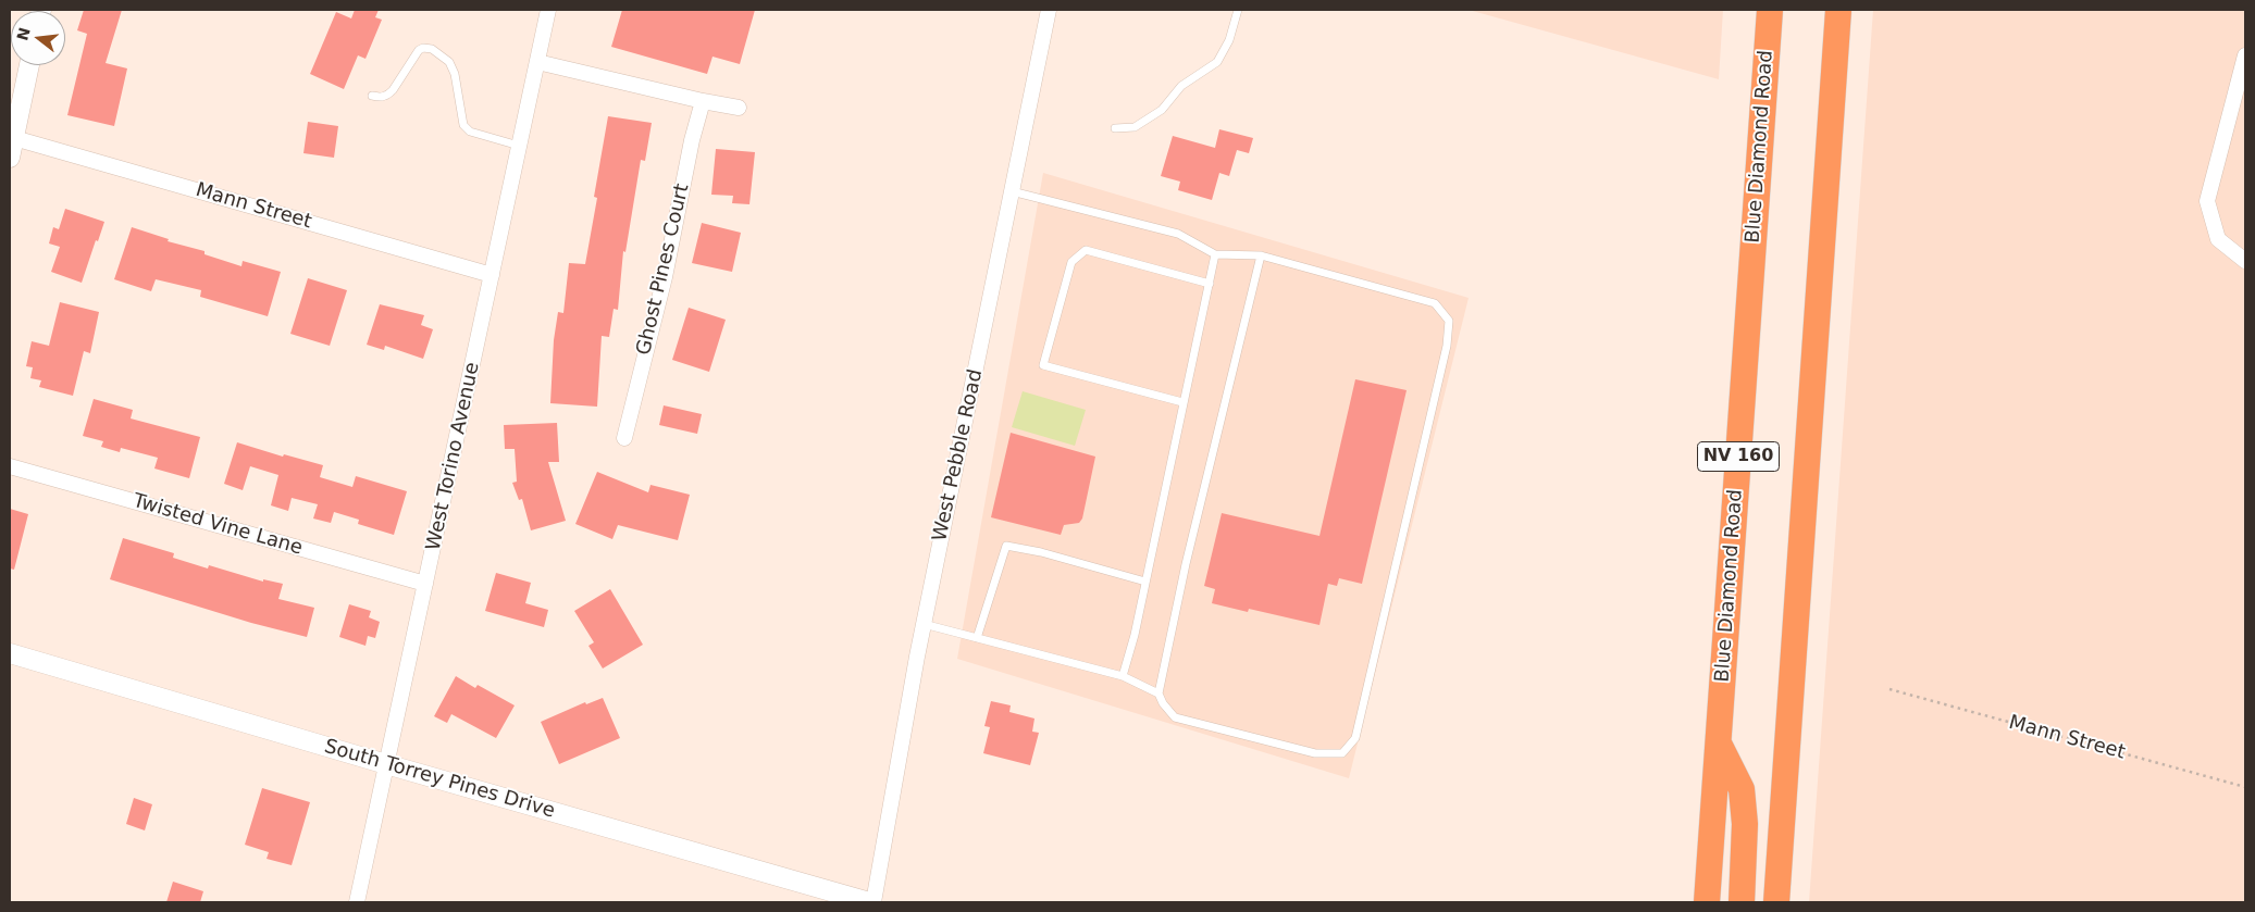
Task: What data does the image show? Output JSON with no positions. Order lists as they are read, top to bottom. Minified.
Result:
{"streets":{"highway":["Blue Diamond Road","NV 160"],"street":["Mann Street","Ghost Pines Court","West Pebble Road","West Torino Avenue","Twisted Vine Lane","South Torrey Pines Drive"]},"crossings":[["Mann Street","West Torino Avenue"],["West Pebble Road","South Torrey Pines Drive"],["West Torino Avenue","Twisted Vine Lane"],["West Torino Avenue","South Torrey Pines Drive"]],"north":"left"}
